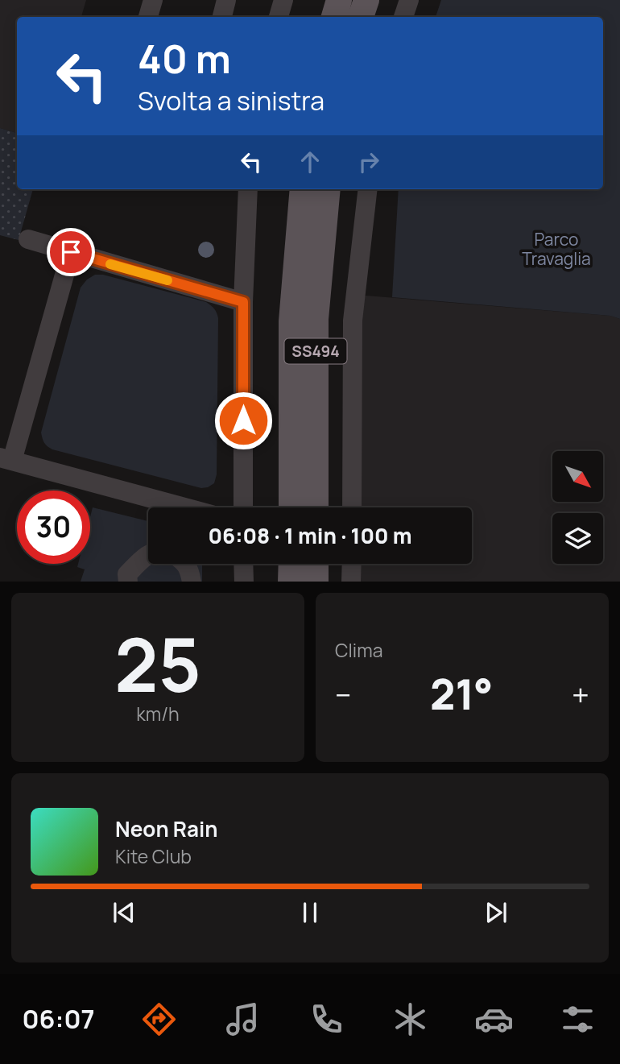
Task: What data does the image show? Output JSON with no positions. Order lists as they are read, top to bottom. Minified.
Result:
{"streets":{"main road":["SS494"]},"parks":["Parco Travaglia"],"north":"bottom right","page":{"turn":["40 m","Svolta a sinistra"],"limit":"30","trip":"06:08 · 1 min · 100 m","tile":[["25","km/h"],"Clima"],"heat":["−","21°","+"],"song":["Neon Rain","Kite Club"],"tabs":"06:07"}}
